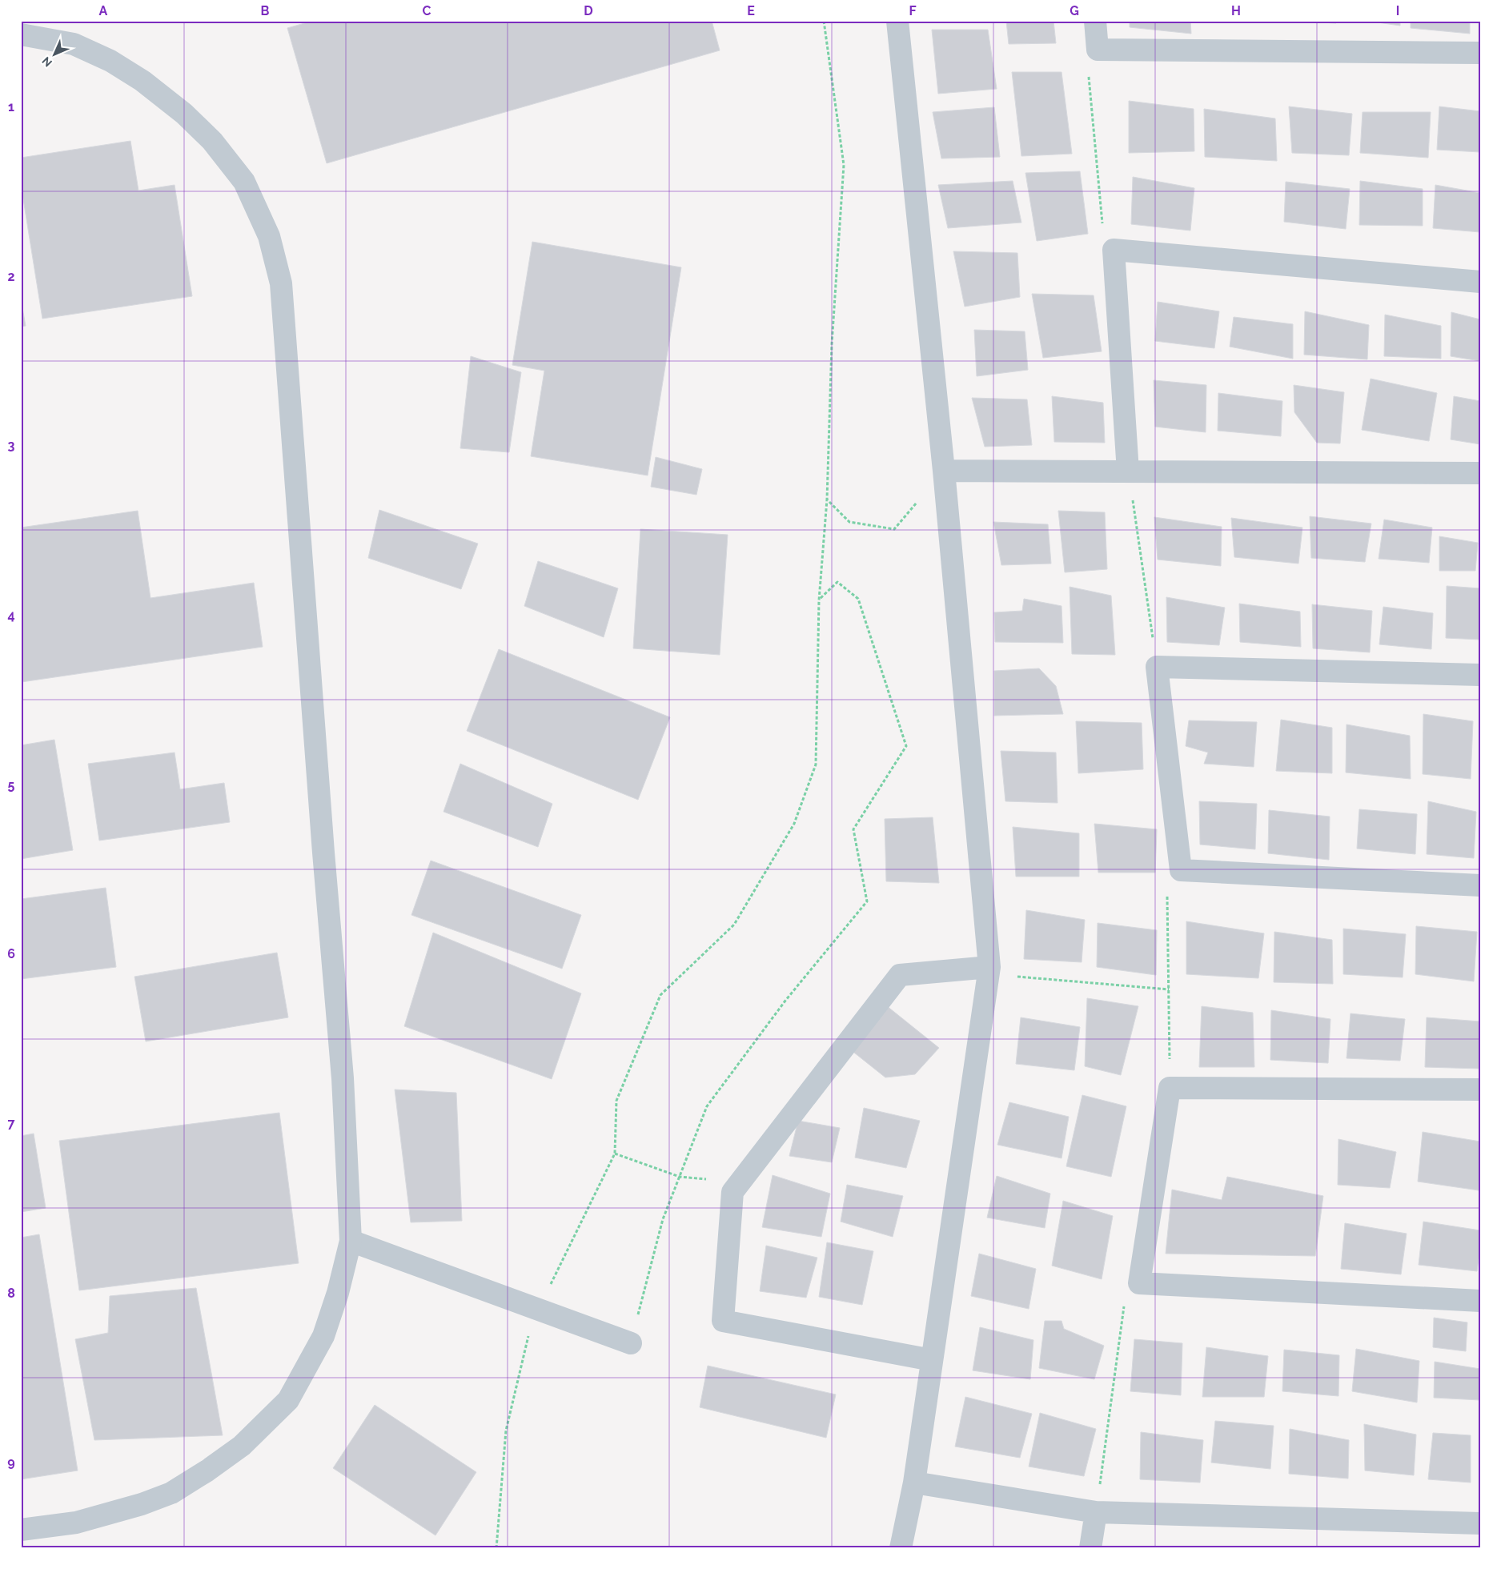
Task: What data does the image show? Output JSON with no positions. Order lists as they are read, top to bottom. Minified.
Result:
{"north":"bottom left","grid":{"columns":["A","B","C","D","E","F","G","H","I"],"rows":["1","2","3","4","5","6","7","8","9"]}}
